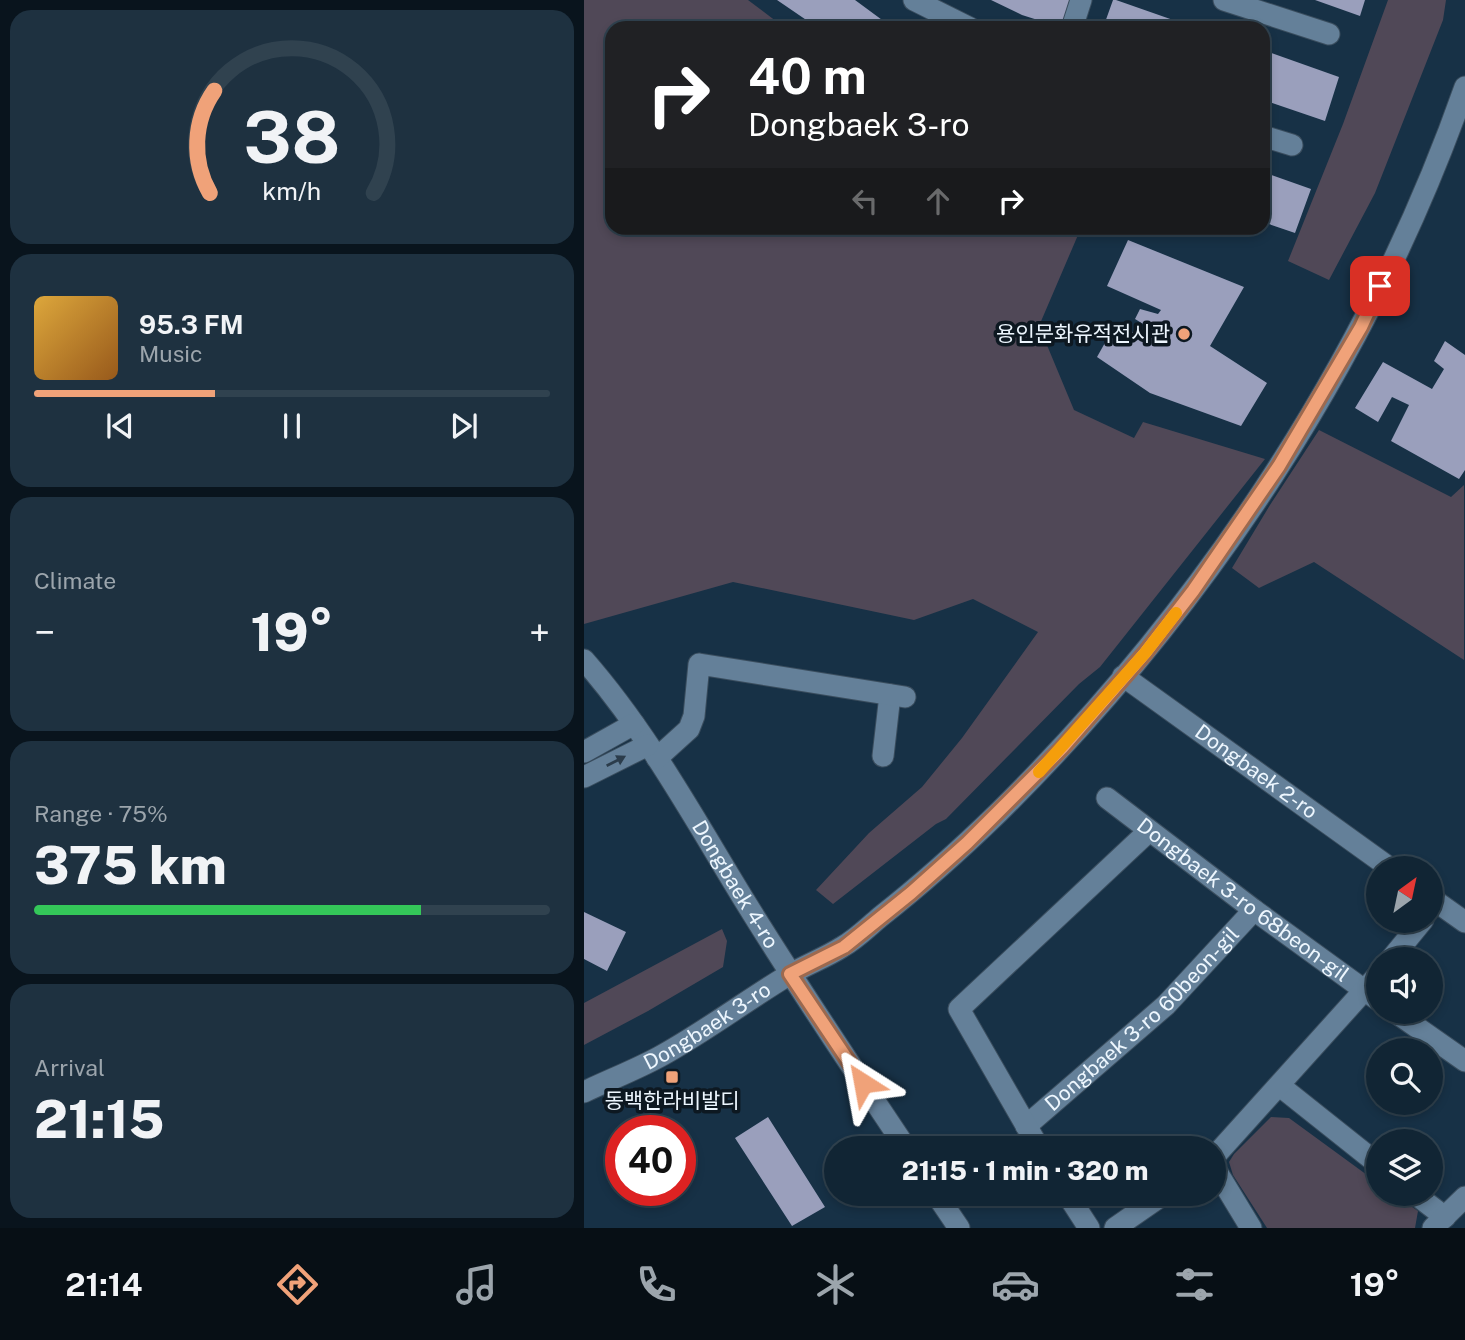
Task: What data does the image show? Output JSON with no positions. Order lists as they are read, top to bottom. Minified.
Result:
{"streets":{"street":["Dongbaek 2-ro","Dongbaek 4-ro","Dongbaek 3-ro 68beon-gil","Dongbaek 3-ro 60beon-gil","Dongbaek 3-ro"]},"crossings":[["Dongbaek 2-ro","Dongbaek 3-ro"],["Dongbaek 4-ro","Dongbaek 3-ro"],["Dongbaek 3-ro 68beon-gil","Dongbaek 3-ro 60beon-gil"]],"places":{"other":["용인문화유적전시관"],"transit":["동백한라비발디"]},"north":"top right","page":{"turn":["40 m","Dongbaek 3-ro"],"song":["95.3 FM","Music"],"tile":["Climate",["Range · 75%","375 km"],["Arrival","21:15"]],"heat":["−","19°","+"],"limit":"40","trip":"21:15 · 1 min · 320 m","tabs":["21:14","19°"],"gauge":["38","km/h"]}}
